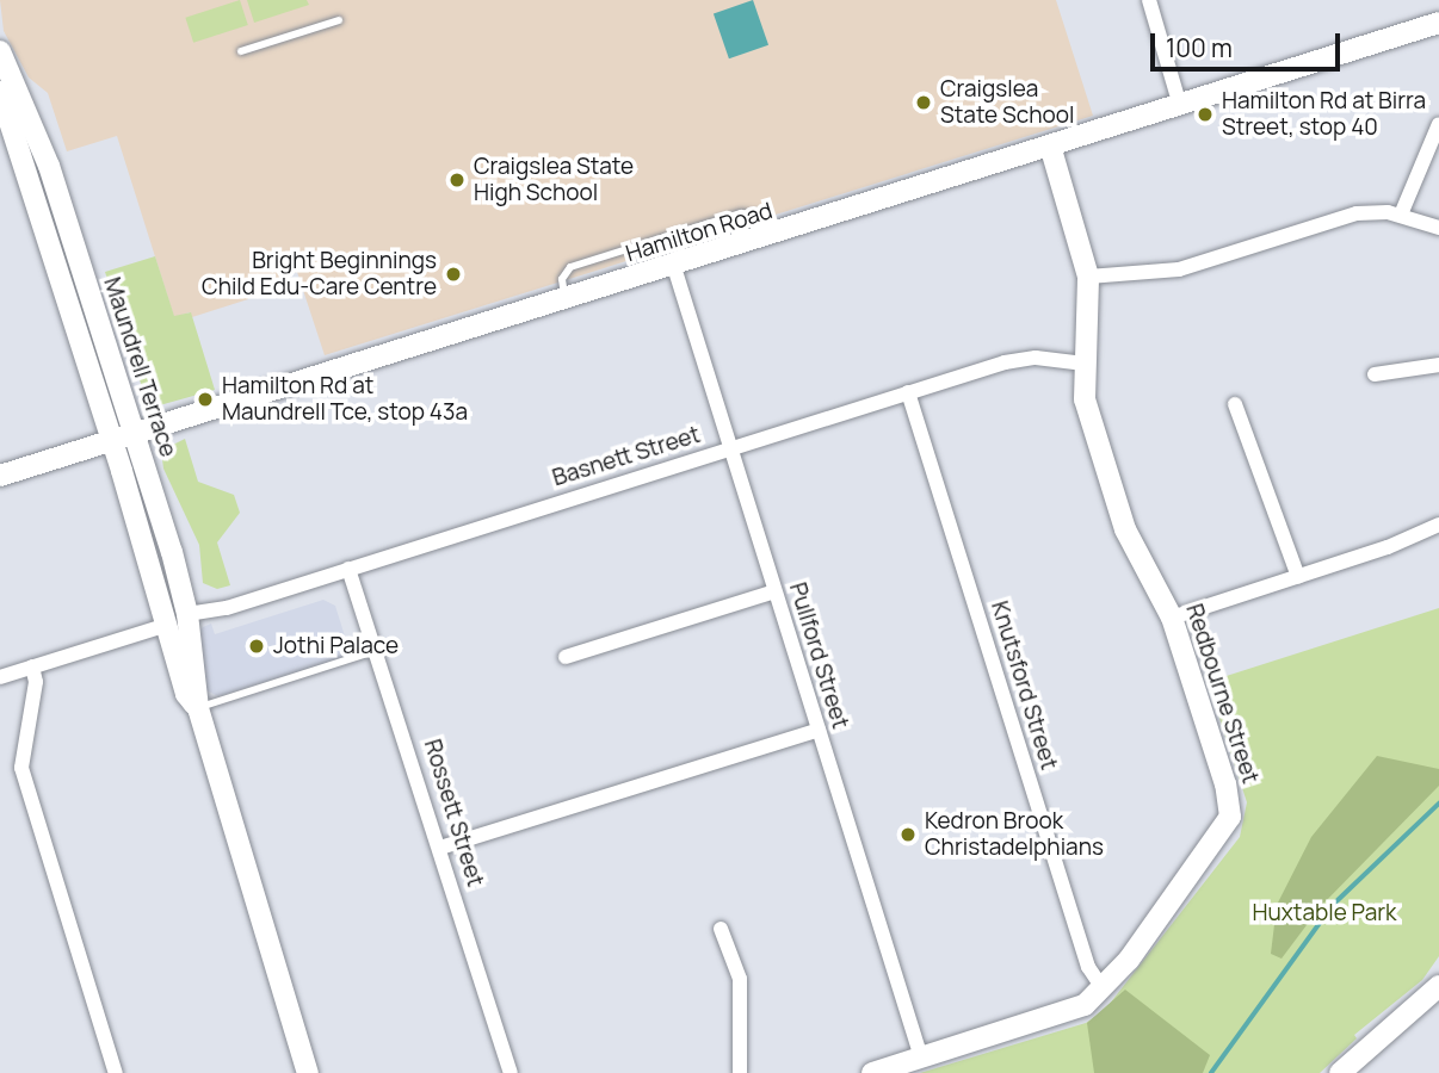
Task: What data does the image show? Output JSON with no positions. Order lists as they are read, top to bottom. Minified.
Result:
{"streets":{"main road":["Hamilton Road","Maundrell Terrace","Redbourne Street"],"street":["Basnett Street","Pullford Street","Knutsford Street","Rossett Street"]},"crossings":[["Hamilton Road","Maundrell Terrace"],["Hamilton Road","Pullford Street"],["Hamilton Road","Redbourne Street"],["Maundrell Terrace","Basnett Street"],["Basnett Street","Pullford Street"],["Basnett Street","Knutsford Street"],["Basnett Street","Redbourne Street"],["Basnett Street","Rossett Street"],["Pullford Street","Redbourne Street"],["Knutsford Street","Redbourne Street"]],"parks":["Huxtable Park"],"places":["Craigslea State School","Hamilton Rd at Birra Street, stop 40","Craigslea State High School","Bright Beginnings Child Edu-Care Centre","Hamilton Rd at Maundrell Tce, stop 43a","Jothi Palace","Kedron Brook Christadelphians"],"scale_bar":"100 m"}
